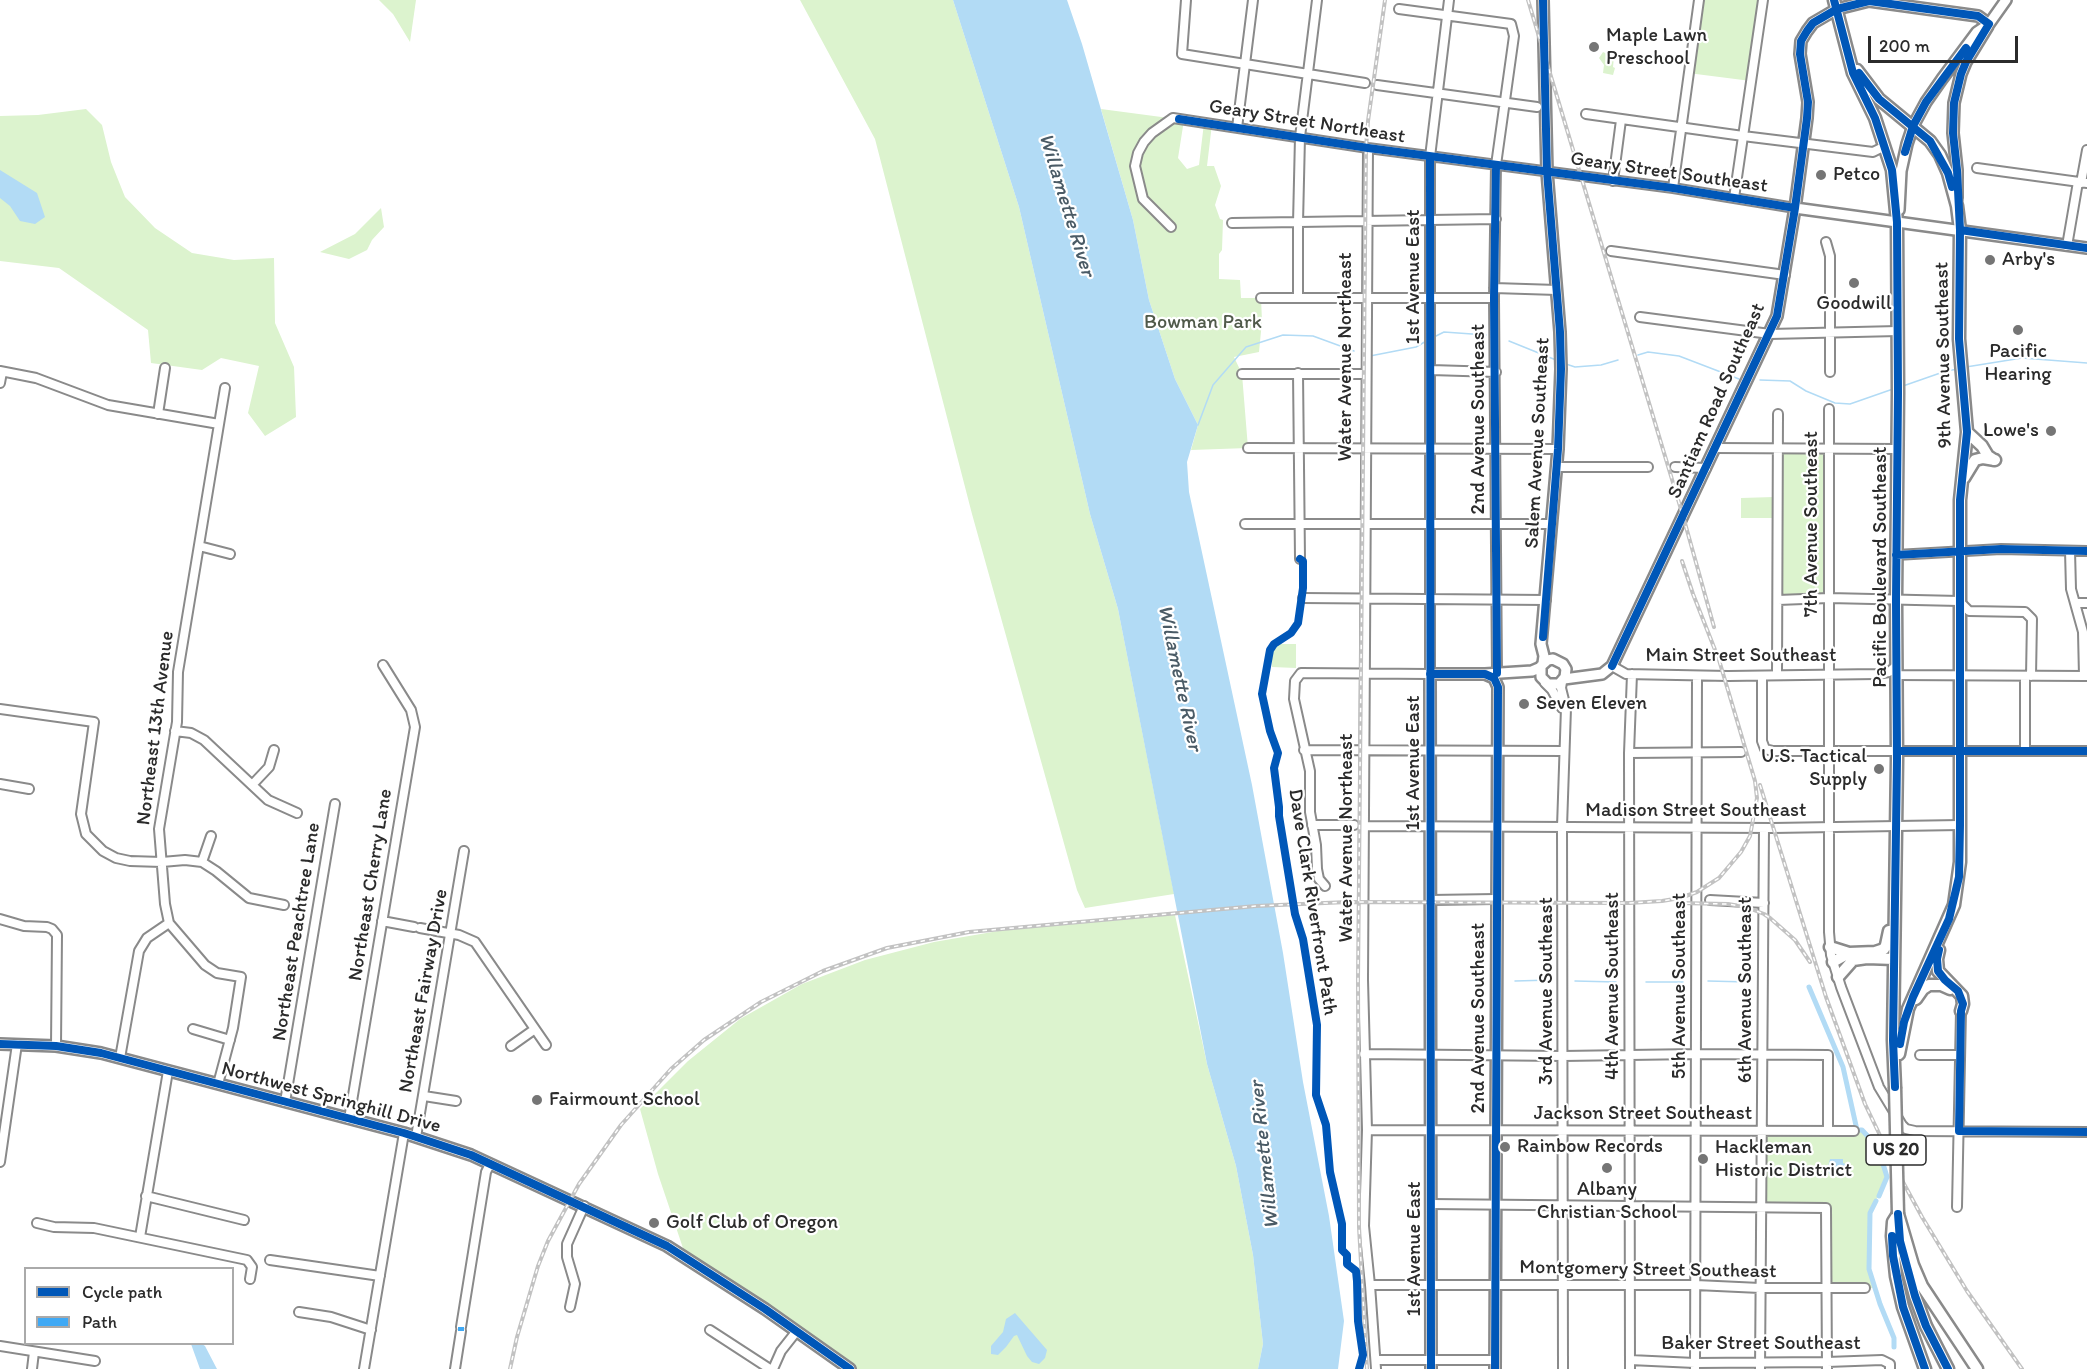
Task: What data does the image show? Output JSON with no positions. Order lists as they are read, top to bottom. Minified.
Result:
{"streets":{"highway":["9th Avenue Southeast","Pacific Boulevard Southeast","US 20"],"main road":["Geary Street Southeast","1st Avenue East","Santiam Road Southeast","2nd Avenue Southeast","Salem Avenue Southeast","Northwest Springhill Drive"],"street":["Geary Street Northeast","Water Avenue Northeast","7th Avenue Southeast","Main Street Southeast","Northeast 13th Avenue","Madison Street Southeast","Northeast Cherry Lane","Northeast Peachtree Lane","4th Avenue Southeast","5th Avenue Southeast","6th Avenue Southeast","Northeast Fairway Drive","3rd Avenue Southeast","Jackson Street Southeast","Montgomery Street Southeast","Baker Street Southeast"],"cycle path":["Dave Clark Riverfront Path"]},"crossings":[["Geary Street Northeast","Geary Street Southeast"],["Geary Street Northeast","1st Avenue East"],["Geary Street Northeast","Water Avenue Northeast"],["Geary Street Southeast","1st Avenue East"],["Geary Street Southeast","9th Avenue Southeast"],["Geary Street Southeast","Santiam Road Southeast"],["Geary Street Southeast","2nd Avenue Southeast"],["Geary Street Southeast","Salem Avenue Southeast"],["Geary Street Southeast","Pacific Boulevard Southeast"],["Geary Street Southeast","US 20"],["1st Avenue East","2nd Avenue Southeast"],["1st Avenue East","Madison Street Southeast"],["1st Avenue East","Jackson Street Southeast"],["1st Avenue East","Montgomery Street Southeast"],["9th Avenue Southeast","Santiam Road Southeast"],["9th Avenue Southeast","Pacific Boulevard Southeast"],["9th Avenue Southeast","Main Street Southeast"],["9th Avenue Southeast","Madison Street Southeast"],["9th Avenue Southeast","US 20"],["Water Avenue Northeast","Madison Street Southeast"],["Water Avenue Northeast","Jackson Street Southeast"],["Water Avenue Northeast","Montgomery Street Southeast"],["Santiam Road Southeast","Pacific Boulevard Southeast"],["Santiam Road Southeast","Main Street Southeast"],["Santiam Road Southeast","US 20"],["2nd Avenue Southeast","Madison Street Southeast"],["2nd Avenue Southeast","Jackson Street Southeast"],["2nd Avenue Southeast","Montgomery Street Southeast"],["Salem Avenue Southeast","3rd Avenue Southeast"],["7th Avenue Southeast","Main Street Southeast"],["7th Avenue Southeast","Madison Street Southeast"],["Pacific Boulevard Southeast","Main Street Southeast"],["Pacific Boulevard Southeast","Madison Street Southeast"],["Pacific Boulevard Southeast","US 20"],["Main Street Southeast","4th Avenue Southeast"],["Main Street Southeast","5th Avenue Southeast"],["Madison Street Southeast","4th Avenue Southeast"],["Madison Street Southeast","5th Avenue Southeast"],["Madison Street Southeast","6th Avenue Southeast"],["Madison Street Southeast","3rd Avenue Southeast"],["Northeast Cherry Lane","Northwest Springhill Drive"],["Northeast Peachtree Lane","Northwest Springhill Drive"],["4th Avenue Southeast","Jackson Street Southeast"],["4th Avenue Southeast","Montgomery Street Southeast"],["4th Avenue Southeast","Baker Street Southeast"],["5th Avenue Southeast","Jackson Street Southeast"],["5th Avenue Southeast","Montgomery Street Southeast"],["5th Avenue Southeast","Baker Street Southeast"],["6th Avenue Southeast","Jackson Street Southeast"],["6th Avenue Southeast","Montgomery Street Southeast"],["6th Avenue Southeast","Baker Street Southeast"],["Northeast Fairway Drive","Northwest Springhill Drive"],["3rd Avenue Southeast","Jackson Street Southeast"],["3rd Avenue Southeast","Montgomery Street Southeast"]],"water":["Willamette River"],"parks":["Bowman Park"],"places":["Maple Lawn Preschool","Petco","Arby's","Goodwill","Pacific Hearing","Lowe's","Seven Eleven","U.S. Tactical Supply","Fairmount School","Rainbow Records","Hackleman Historic District","Albany Christian School","Golf Club of Oregon"],"legend":["Cycle path","Path"],"scale_bar":"200 m"}
